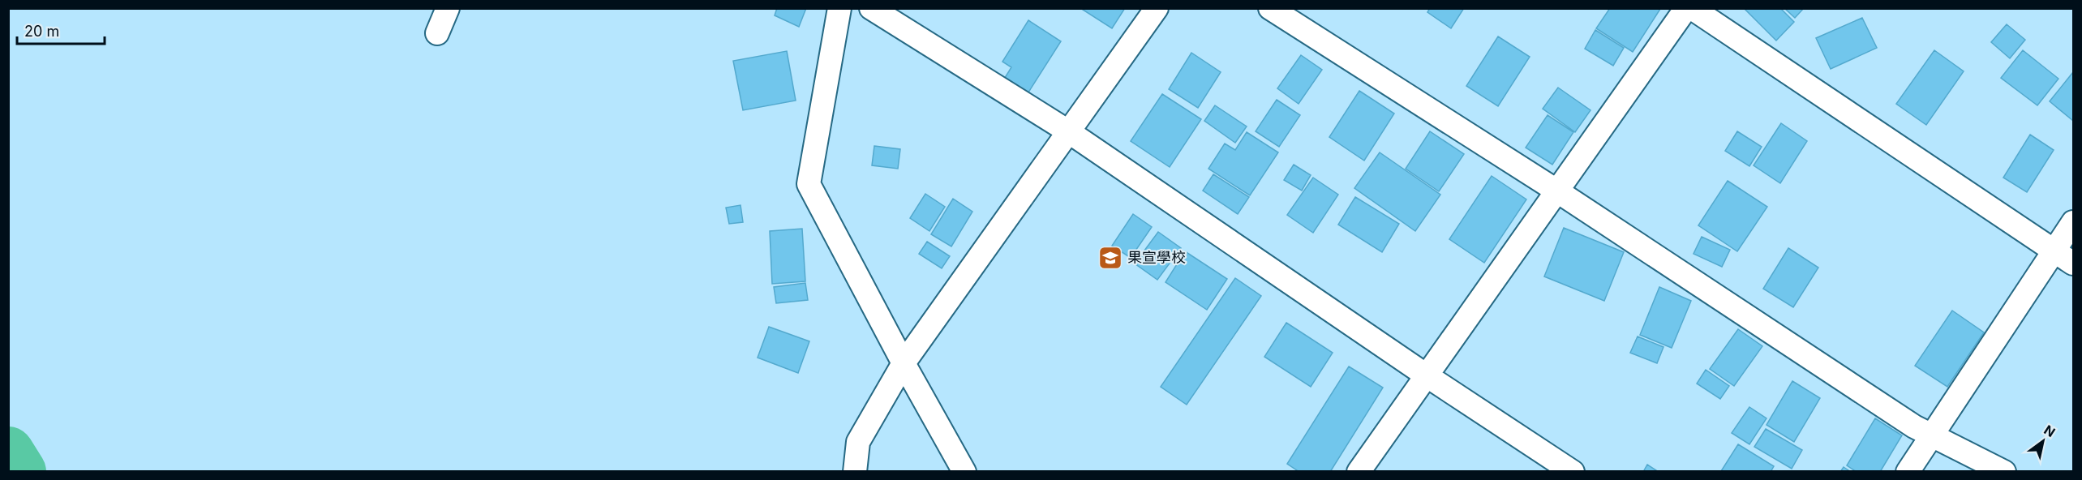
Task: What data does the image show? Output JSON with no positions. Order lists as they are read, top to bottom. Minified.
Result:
{"places":{"school or university":["果宣學校"]},"scale_bar":"20 m","north":"top right"}
